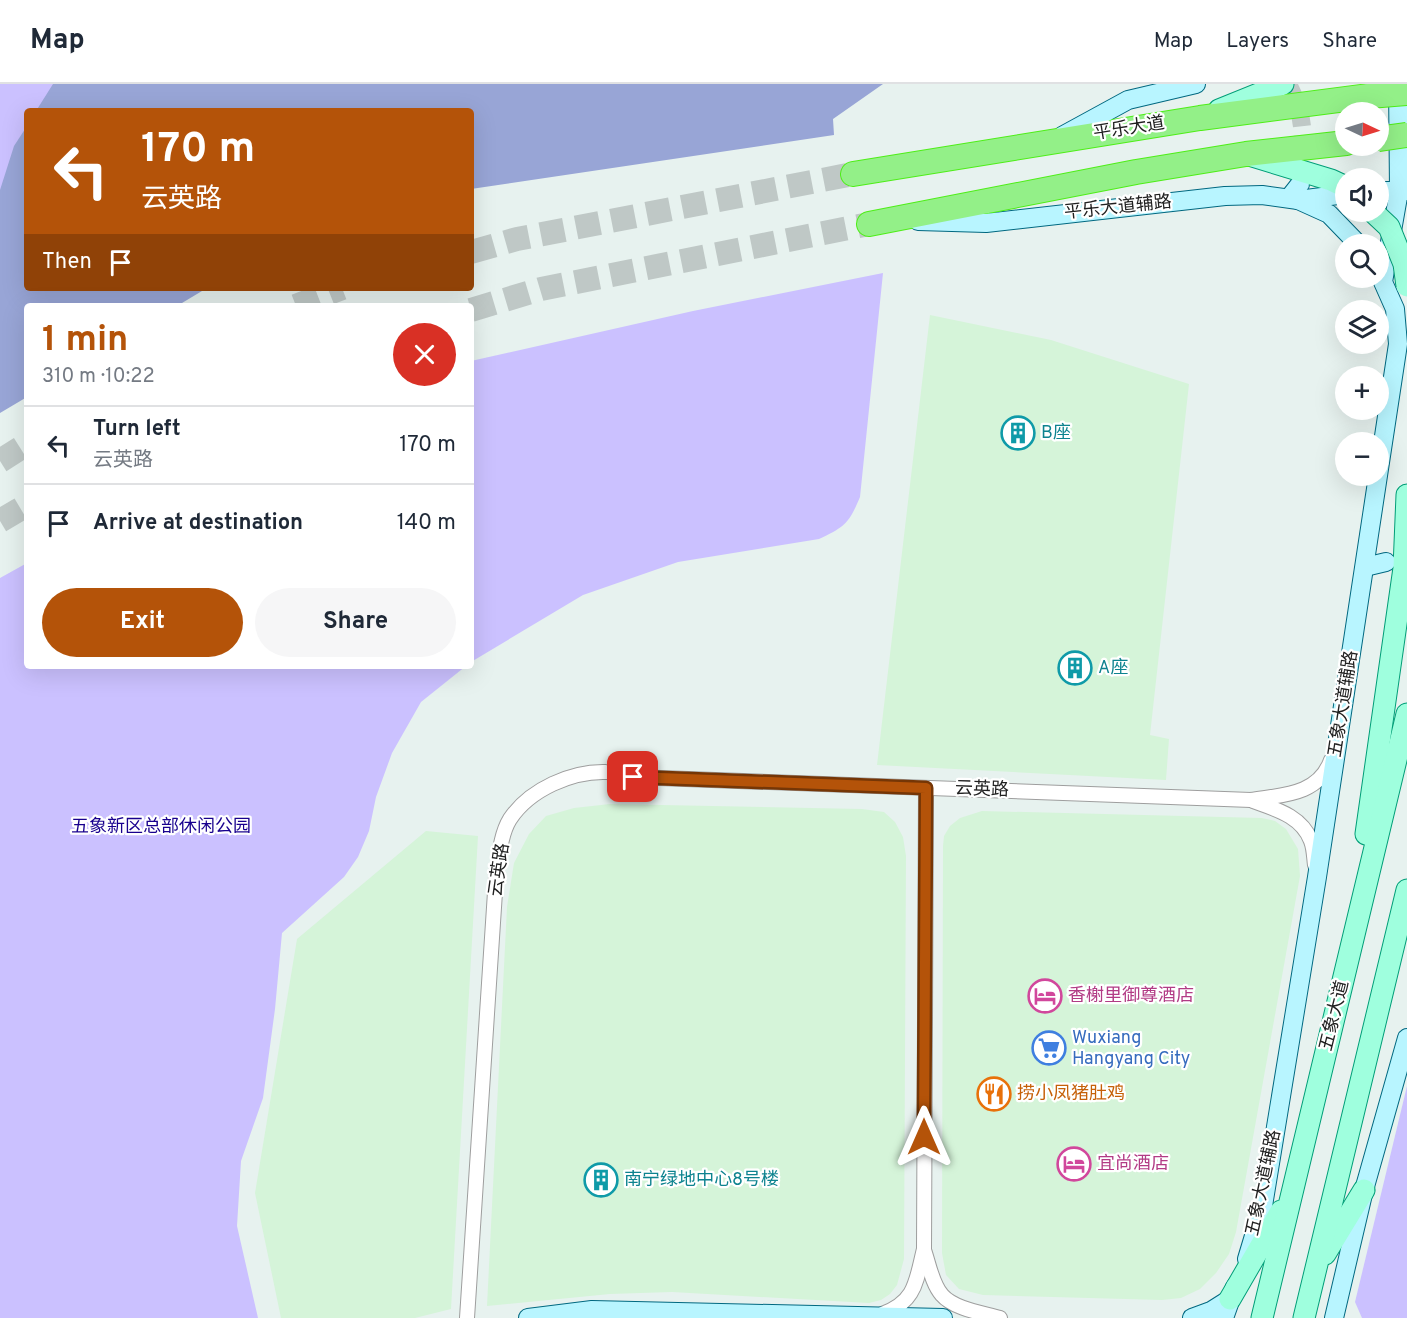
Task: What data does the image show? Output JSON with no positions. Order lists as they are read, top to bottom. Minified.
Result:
{"streets":{"highway":["平乐大道"],"main road":["五象大道"],"street":["平乐大道辅路","五象大道辅路","云英路"]},"parks":["五象新区总部休闲公园"],"places":{"building":["B座","A座","南宁绿地中心8号楼"],"hotel":["香榭里御尊酒店","宜尚酒店"],"supermarket":["Wuxiang Hangyang City"],"restaurant":["捞小凤猪肚鸡"]},"north":"right","page":{"header":"Map","nav":["Map","Layers","Share"],"map_buttons":["+","−"],"turn":["170 m","云英路"],"then":"Then","heading":["1 min","310 m · 10:22"],"list":[{"name":"Turn left","note":"云英路","value":"170 m"},{"name":"Arrive at destination","value":"140 m"}],"buttons":["Exit","Share"]}}
